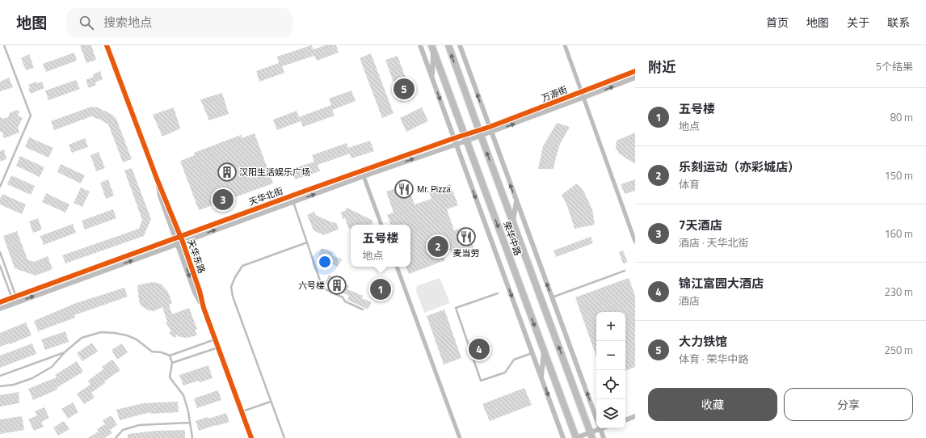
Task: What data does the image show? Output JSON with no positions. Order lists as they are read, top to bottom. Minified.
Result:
{"streets":{"main road":["荣华中路"],"street":["万源街","天华北街","天华东路"]},"crossings":[["万源街","天华北街"],["万源街","荣华中路"],["天华北街","荣华中路"],["天华北街","天华东路"]],"places":{"building":["汉阳生活娱乐广场","六号楼"],"restaurant":["Mr. Pizza","麦当劳"]},"page":{"header":"地图","search":"搜索地点","nav":["首页","地图","关于","联系"],"heading":["附近","5个结果"],"pins":["5","3","2","1","4"],"list":[{"mark":"1","name":"五号楼","note":"地点","value":"80 m"},{"mark":"2","name":"乐刻运动（亦彩城店）","note":"体育","value":"150 m"},{"mark":"3","name":"7天酒店","note":"酒店 · 天华北街","value":"160 m"},{"mark":"4","name":"锦江富园大酒店","note":"酒店","value":"230 m"},{"mark":"5","name":"大力铁馆","note":"体育 · 荣华中路","value":"250 m"}],"popup":["五号楼","地点"],"map_buttons":["+","−"],"buttons":["收藏","分享"]}}
